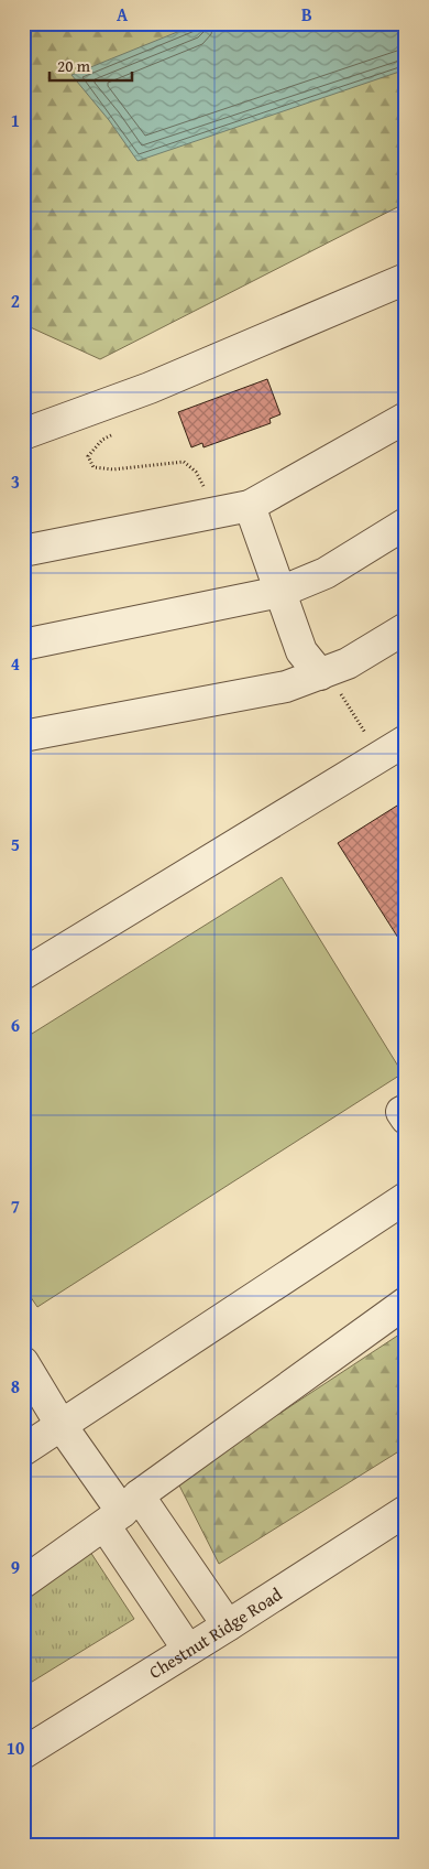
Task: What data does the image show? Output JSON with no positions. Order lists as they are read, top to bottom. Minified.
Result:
{"streets":{"street":["Chestnut Ridge Road"]},"scale_bar":"20 m","grid":{"columns":["A","B"],"rows":["1","2","3","4","5","6","7","8","9","10"]}}
